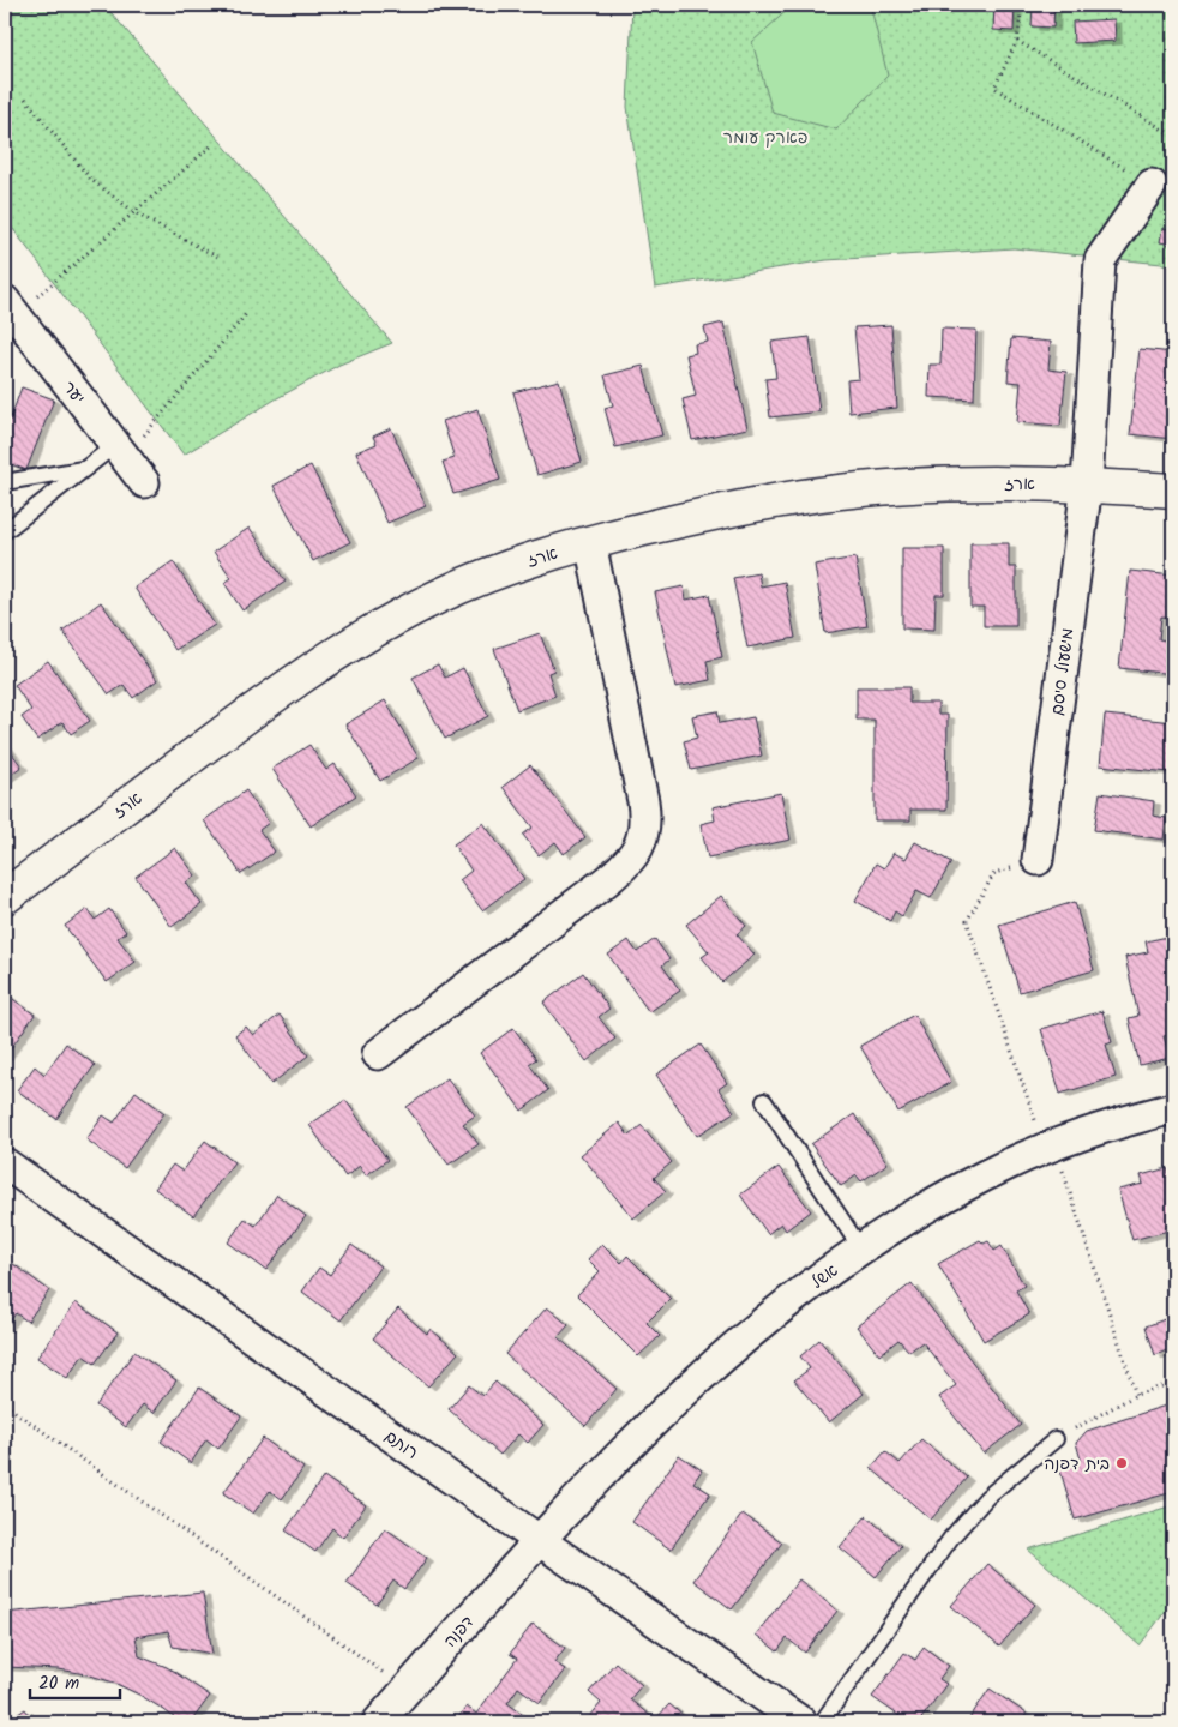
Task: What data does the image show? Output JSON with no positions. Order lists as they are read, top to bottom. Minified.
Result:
{"streets":{"street":["יער","ארז","מישעול סיסם","אשל","רותם","דפנה"]},"crossings":[["ארז","מישעול סיסם"],["אשל","רותם"],["אשל","דפנה"],["רותם","דפנה"]],"parks":["פארק עומר"],"places":["בית דפנה"],"scale_bar":"20 m"}
